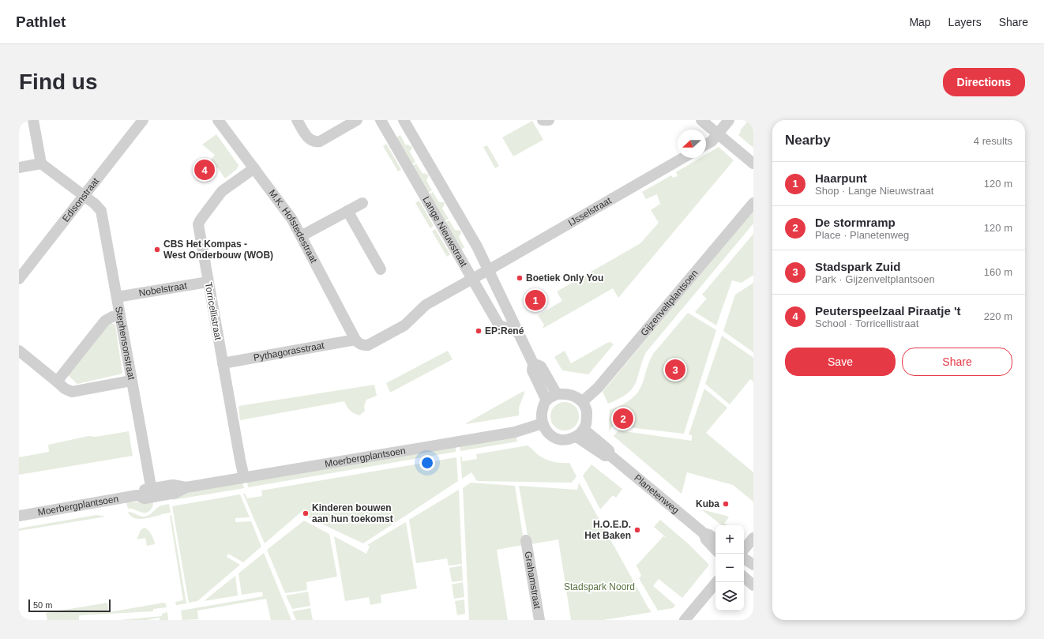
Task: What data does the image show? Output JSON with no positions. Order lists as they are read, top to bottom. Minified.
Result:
{"streets":{"street":["Edisonstraat","IJsselstraat","M.K. Hofstedestraat","Lange Nieuwstraat","Nobelstraat","Gijzenveltplantsoen","Torricellistraat","Stephensonstraat","Pythagorasstraat","Moerbergplantsoen","Planetenweg","Grahamstraat"]},"crossings":[["Edisonstraat","Stephensonstraat"],["IJsselstraat","M.K. Hofstedestraat"],["IJsselstraat","Lange Nieuwstraat"],["IJsselstraat","Pythagorasstraat"],["M.K. Hofstedestraat","Torricellistraat"],["M.K. Hofstedestraat","Pythagorasstraat"],["Lange Nieuwstraat","Gijzenveltplantsoen"],["Lange Nieuwstraat","Moerbergplantsoen"],["Lange Nieuwstraat","Planetenweg"],["Nobelstraat","Torricellistraat"],["Nobelstraat","Stephensonstraat"],["Gijzenveltplantsoen","Moerbergplantsoen"],["Gijzenveltplantsoen","Planetenweg"],["Torricellistraat","Pythagorasstraat"],["Torricellistraat","Moerbergplantsoen"],["Stephensonstraat","Moerbergplantsoen"],["Moerbergplantsoen","Planetenweg"]],"parks":["Stadspark Noord"],"places":["CBS Het Kompas - West Onderbouw (WOB)","Boetiek Only You","EP:René","Kuba","Kinderen bouwen aan hun toekomst","H.O.E.D. Het Baken"],"scale_bar":"50 m","north":"left","page":{"header":"Pathlet","nav":["Map","Layers","Share"],"buttons":["Directions",["Save","Share"]],"title":"Find us","heading":["Nearby","4 results"],"pins":["4","1","3","2"],"list":[{"mark":"1","name":"Haarpunt","note":"Shop · Lange Nieuwstraat","value":"120 m"},{"mark":"2","name":"De stormramp","note":"Place · Planetenweg","value":"120 m"},{"mark":"3","name":"Stadspark Zuid","note":"Park · Gijzenveltplantsoen","value":"160 m"},{"mark":"4","name":"Peuterspeelzaal Piraatje 't","note":"School · Torricellistraat","value":"220 m"}],"map_buttons":["+","−"],"scale":"50 m"}}
